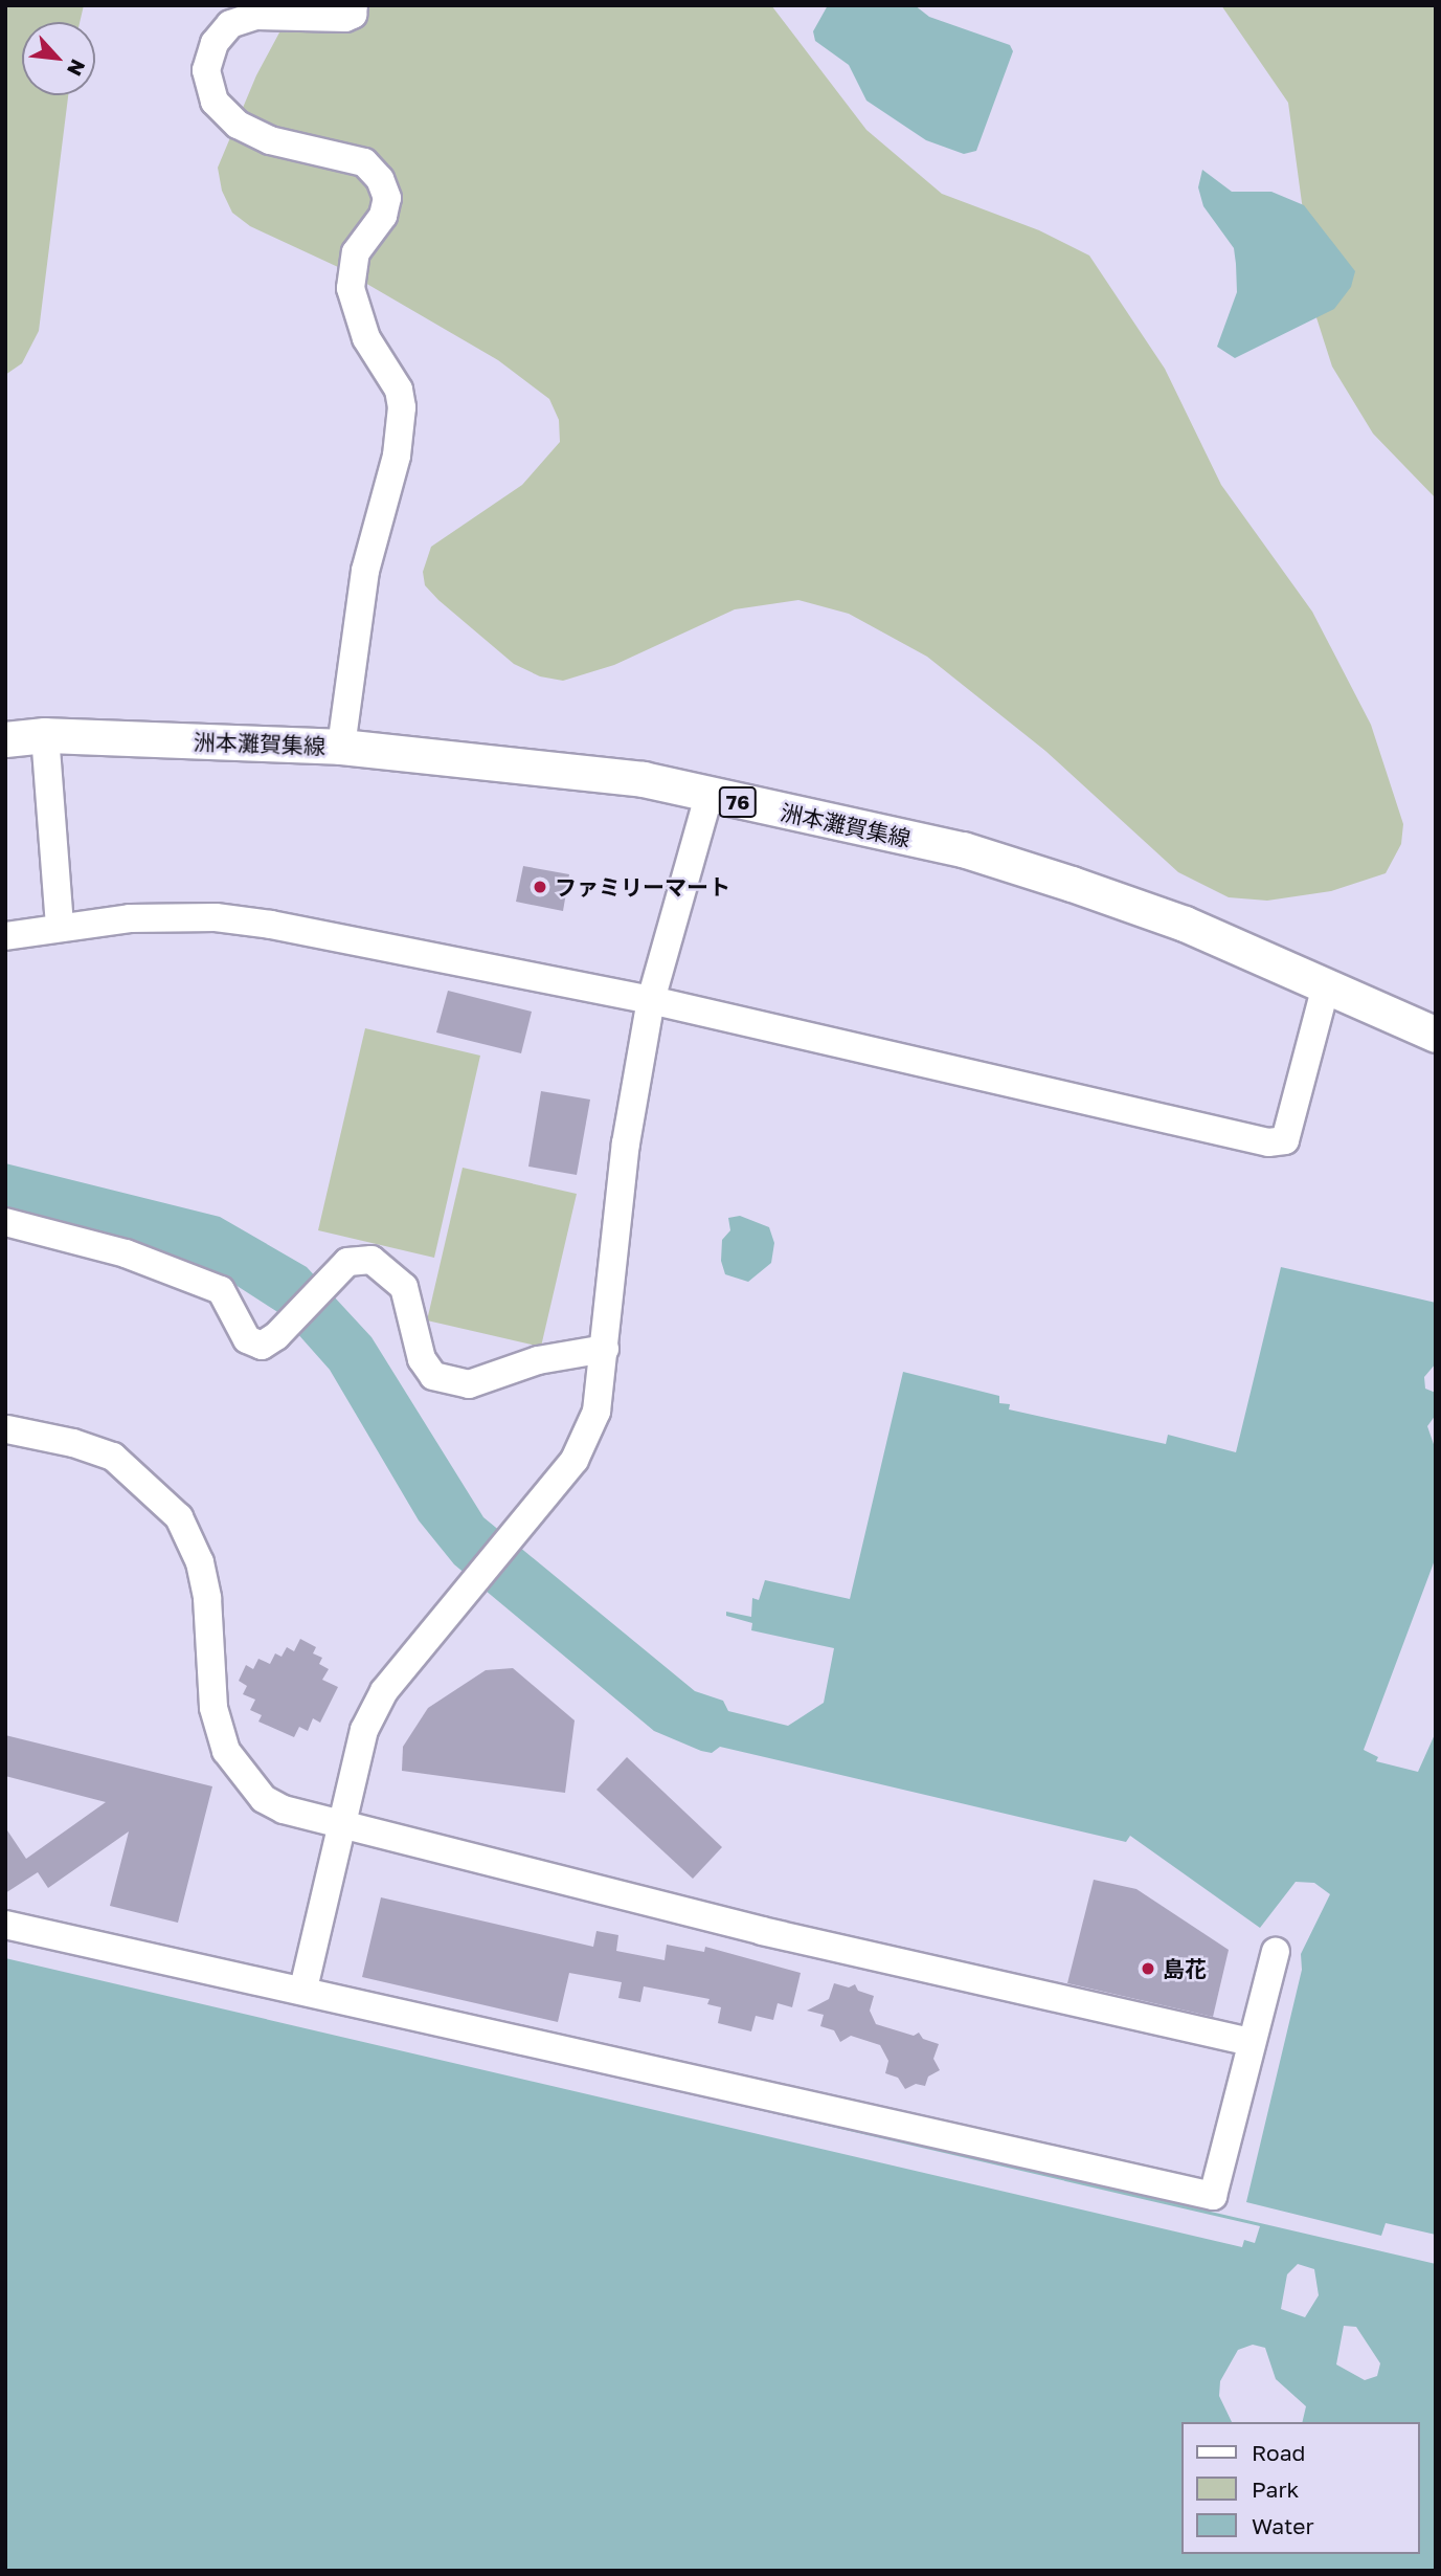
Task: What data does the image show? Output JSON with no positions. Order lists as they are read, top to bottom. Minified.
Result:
{"streets":{"main road":["洲本灘賀集線","76"]},"places":["ファミリーマート","島花"],"legend":["Road","Park","Water"],"north":"bottom right"}
